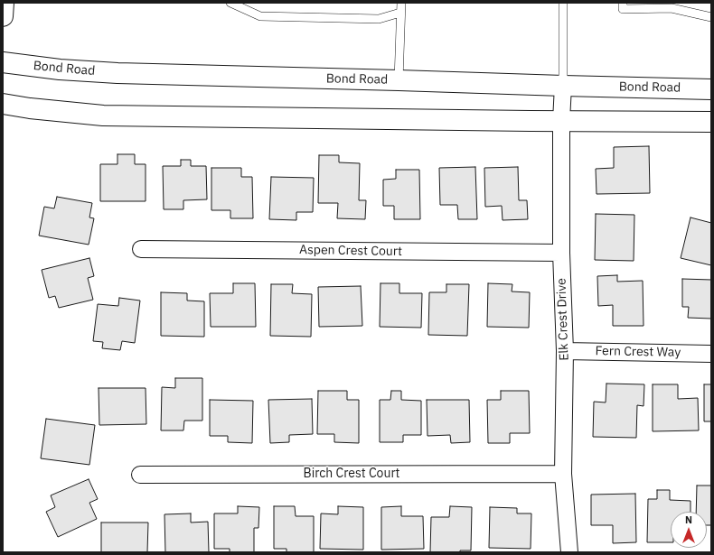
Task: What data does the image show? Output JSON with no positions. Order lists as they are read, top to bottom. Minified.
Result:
{"streets":{"main road":["Bond Road"],"street":["Aspen Crest Court","Elk Crest Drive","Fern Crest Way","Birch Crest Court"]},"crossings":[["Bond Road","Elk Crest Drive"],["Aspen Crest Court","Elk Crest Drive"],["Elk Crest Drive","Fern Crest Way"],["Elk Crest Drive","Birch Crest Court"]],"north":"top"}
